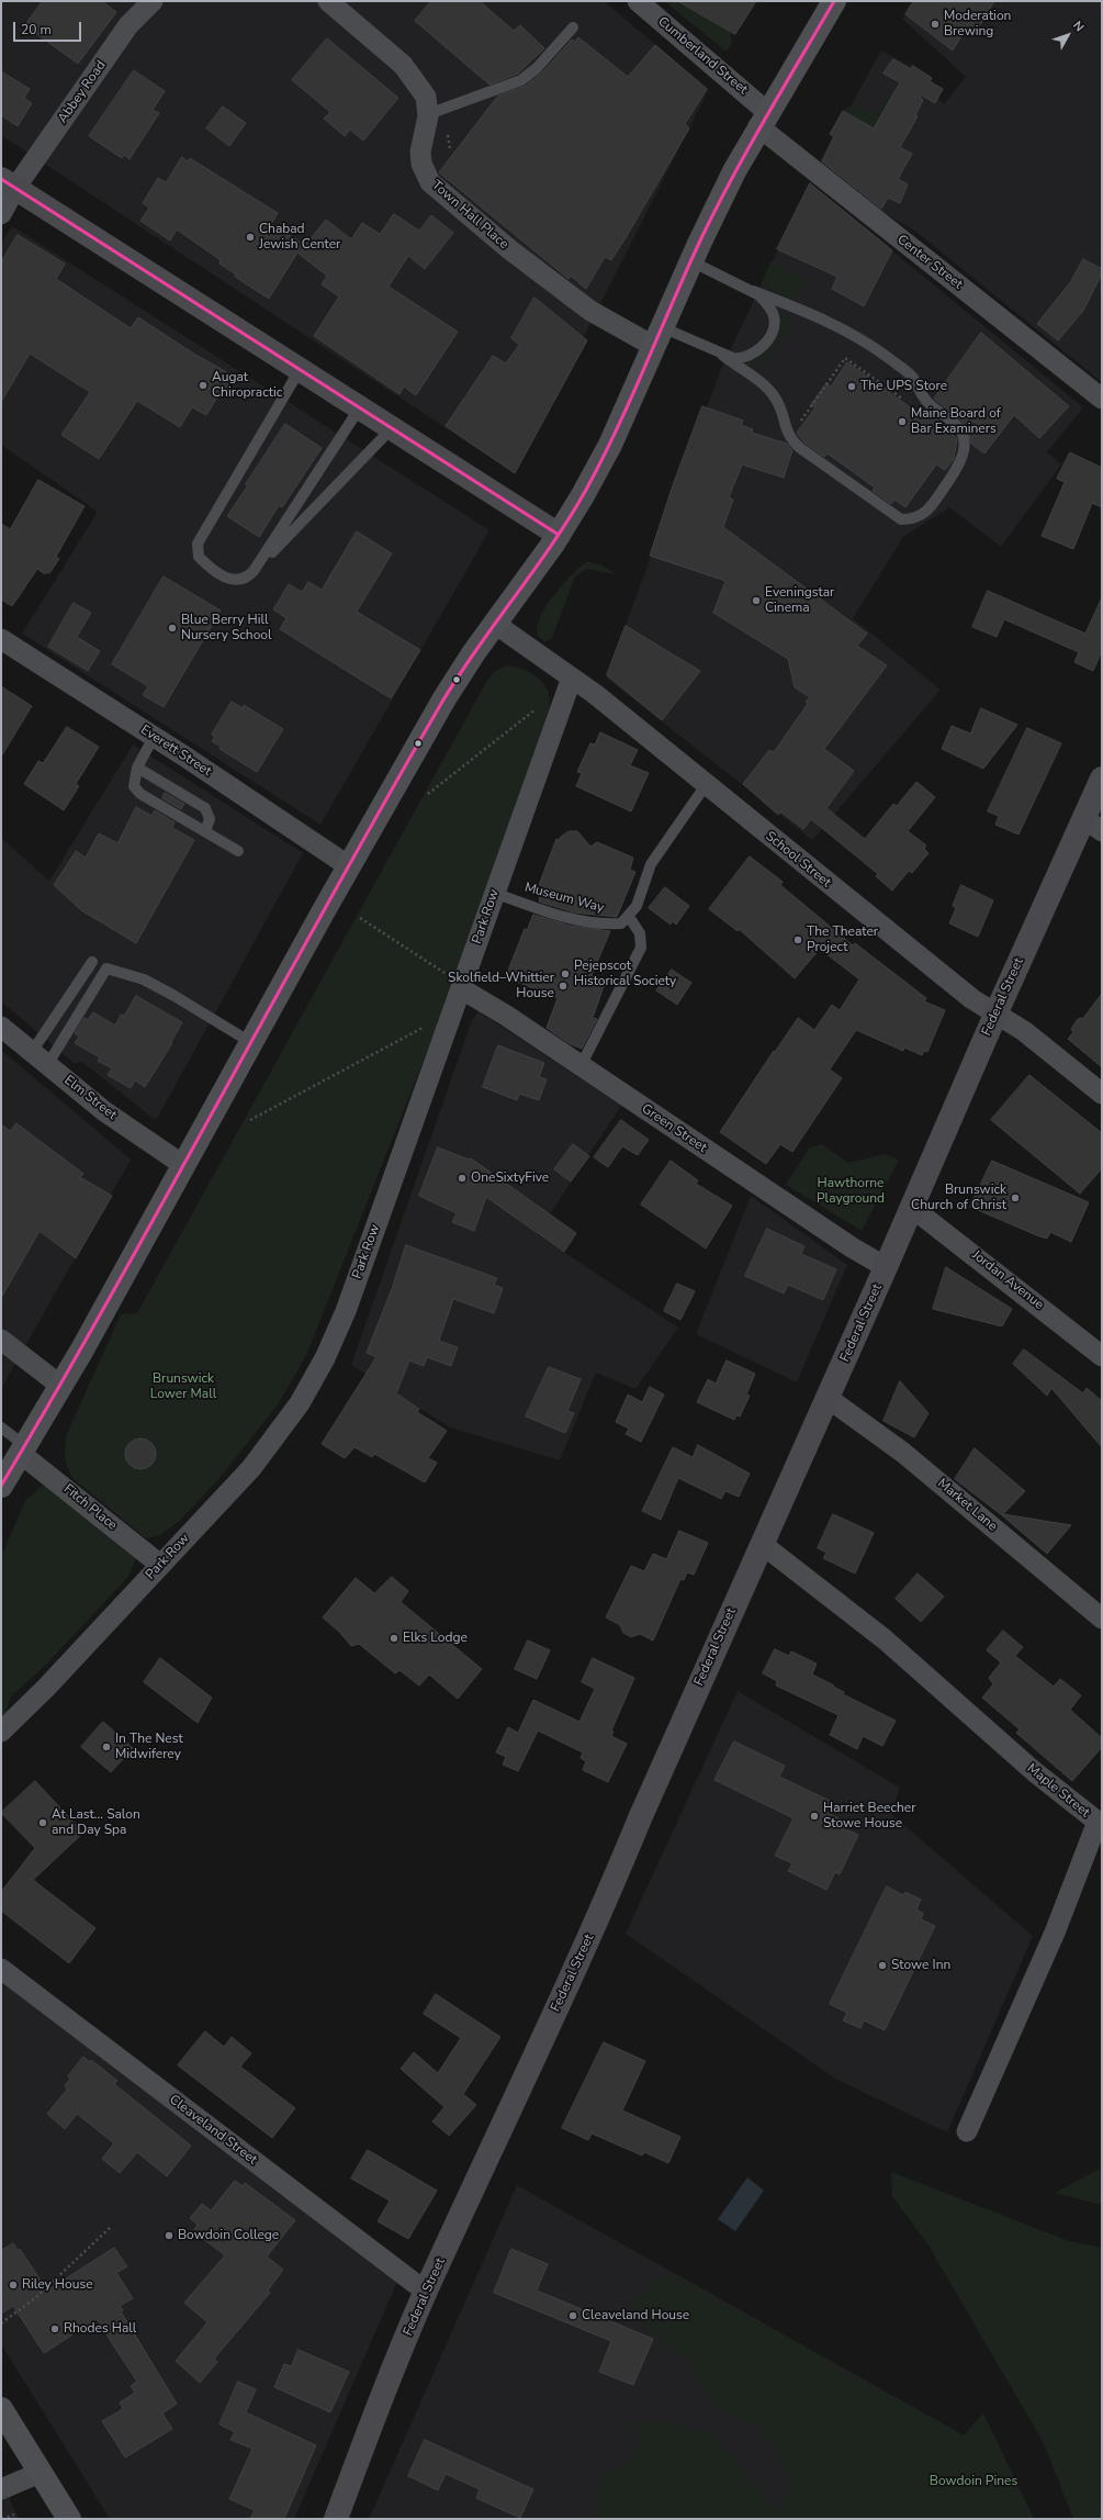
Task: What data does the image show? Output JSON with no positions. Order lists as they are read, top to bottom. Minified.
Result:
{"streets":{"street":["Cumberland Street","Abbey Road","Town Hall Place","Center Street","Everett Street","School Street","Park Row","Federal Street","Elm Street","Green Street","Jordan Avenue","Market Lane","Fitch Place","Maple Street","Cleaveland Street"],"lane":["Museum Way"]},"crossings":[["Cumberland Street","Center Street"],["School Street","Park Row"],["School Street","Federal Street"],["Museum Way","Park Row"],["Park Row","Green Street"],["Park Row","Fitch Place"],["Federal Street","Green Street"],["Federal Street","Jordan Avenue"],["Federal Street","Market Lane"],["Federal Street","Maple Street"],["Federal Street","Cleaveland Street"]],"parks":["Hawthorne Playground","Brunswick Lower Mall","Bowdoin Pines"],"places":["Moderation Brewing","Chabad Jewish Center","Augat Chiropractic","The UPS Store","Maine Board of Bar Examiners","Eveningstar Cinema","Blue Berry Hill Nursery School","The Theater Project","Pejepscot Historical Society","Skolfield–Whittier House","OneSixtyFive","Brunswick Church of Christ","Elks Lodge","In The Nest Midwiferey","Harriet Beecher Stowe House","At Last... Salon and Day Spa","Stowe Inn","Bowdoin College","Riley House","Cleaveland House","Rhodes Hall"],"scale_bar":"20 m","north":"top right"}
